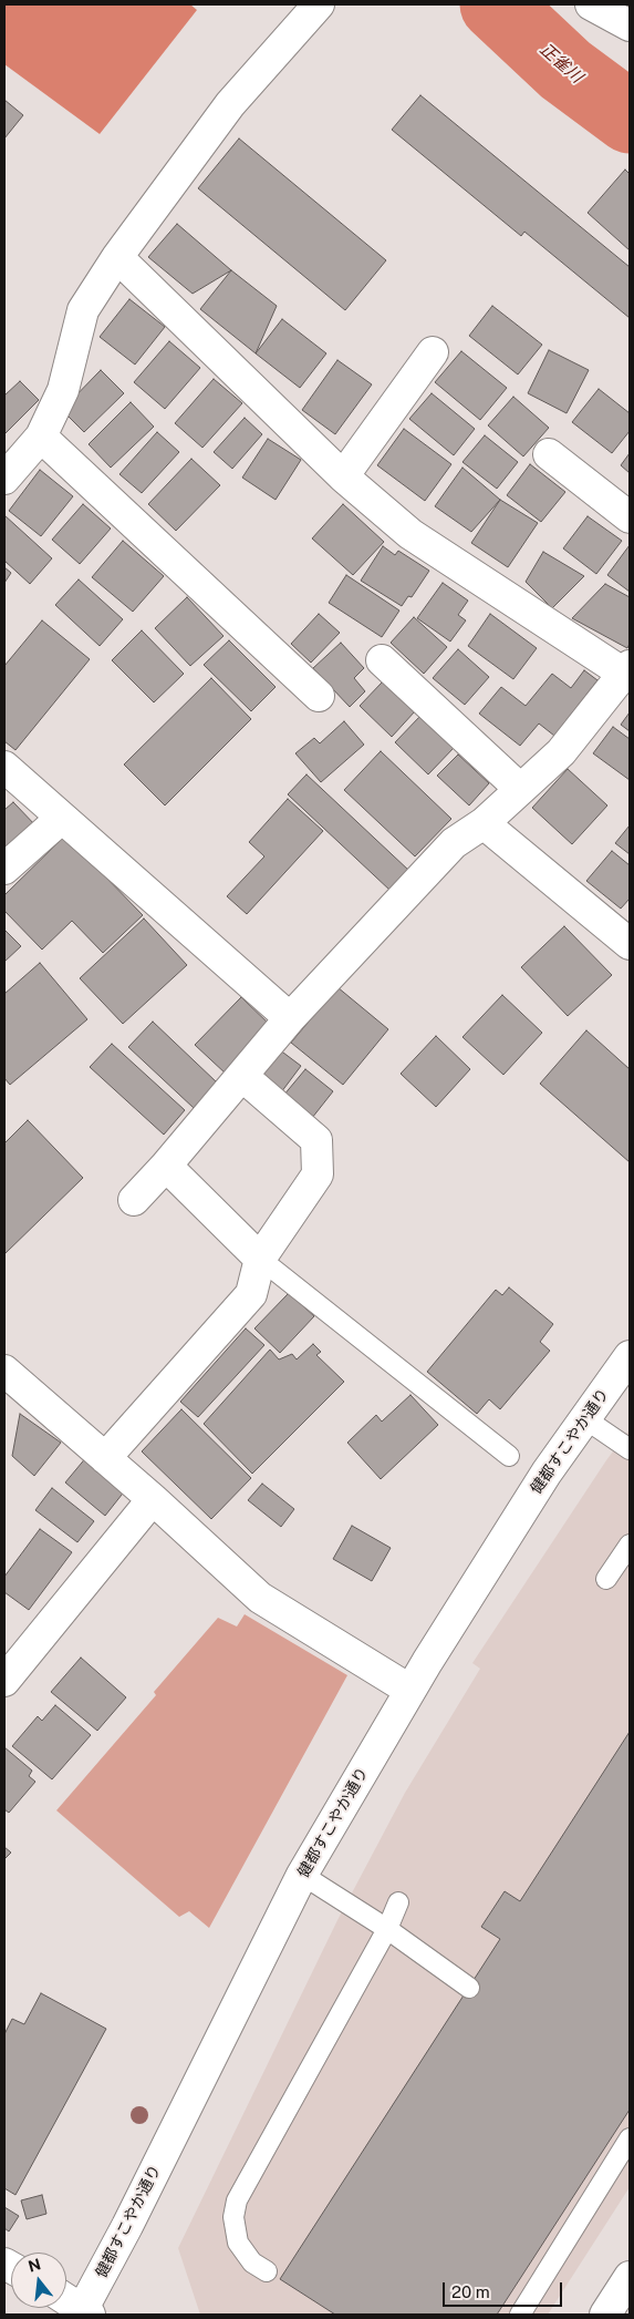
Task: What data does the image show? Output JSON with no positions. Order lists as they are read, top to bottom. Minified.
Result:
{"streets":{"street":["健都すこやか通り"]},"water":["正雀川"],"scale_bar":"20 m","north":"top"}
